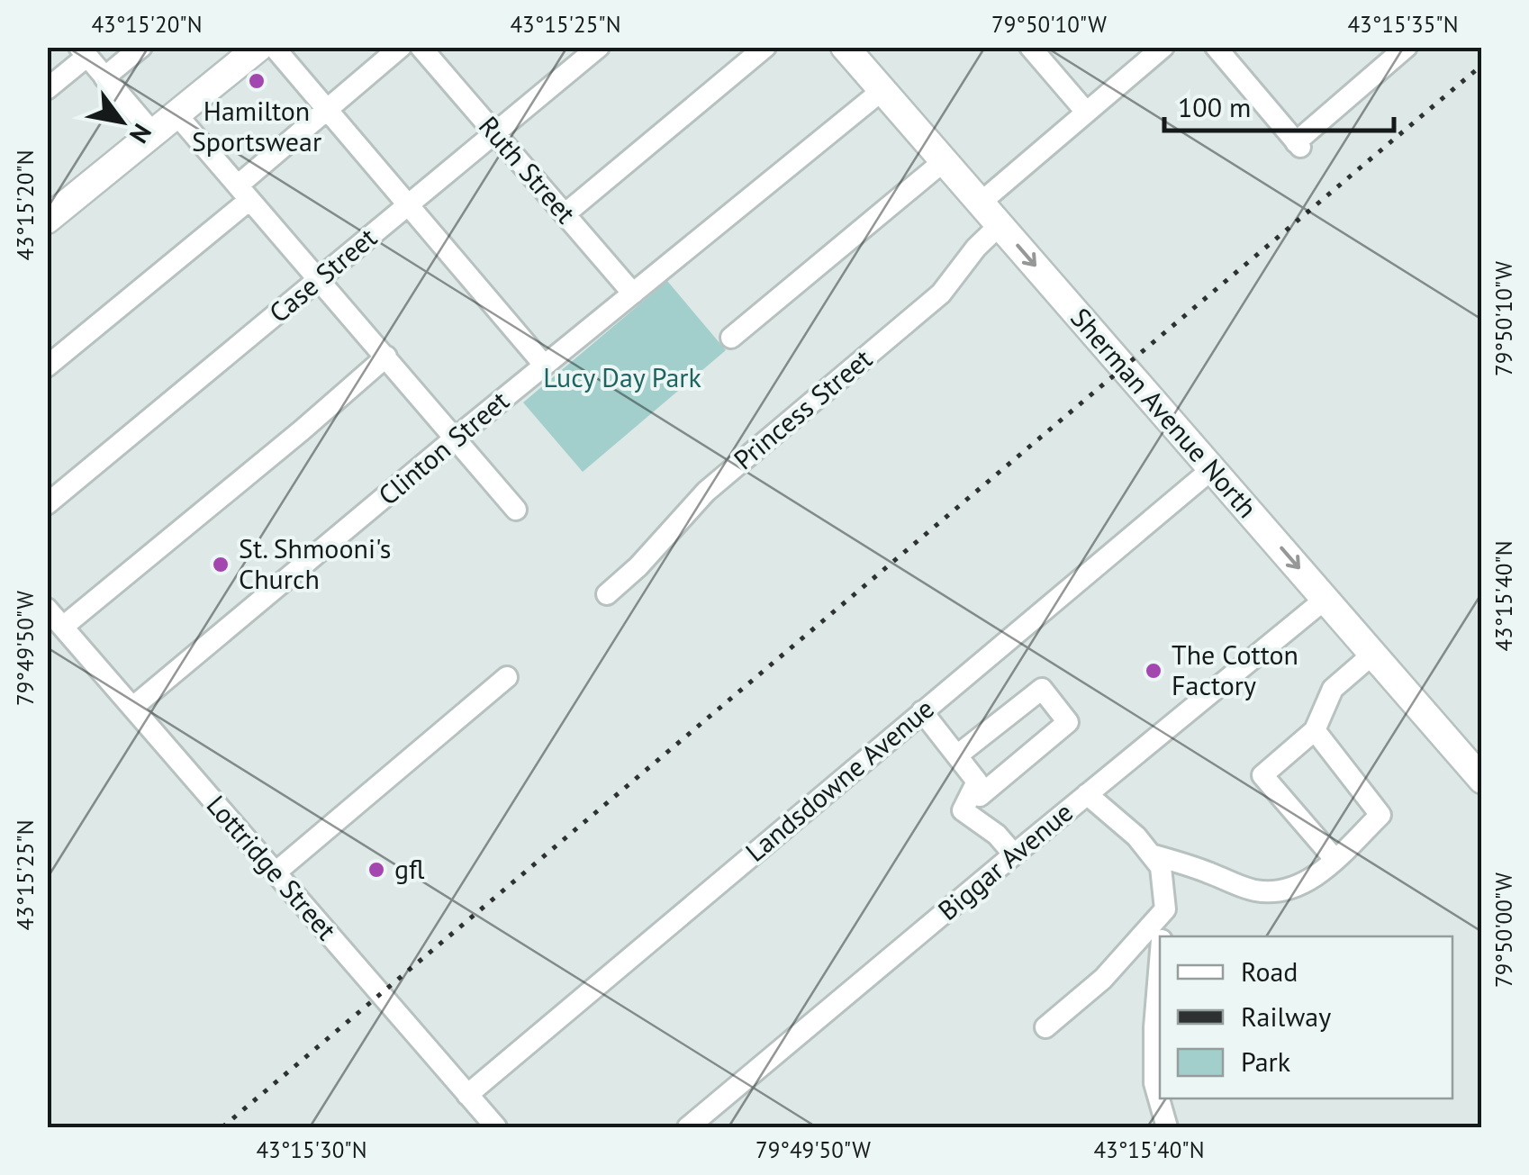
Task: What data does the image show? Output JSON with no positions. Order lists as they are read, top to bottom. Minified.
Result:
{"streets":{"main road":["Sherman Avenue North"],"street":["Ruth Street","Case Street","Princess Street","Clinton Street","Landsdowne Avenue","Biggar Avenue","Lottridge Street"]},"crossings":[["Ruth Street","Case Street"],["Ruth Street","Clinton Street"],["Princess Street","Sherman Avenue North"],["Sherman Avenue North","Clinton Street"],["Sherman Avenue North","Landsdowne Avenue"],["Sherman Avenue North","Biggar Avenue"],["Clinton Street","Lottridge Street"],["Landsdowne Avenue","Lottridge Street"]],"one_way":["Sherman Avenue North"],"parks":["Lucy Day Park"],"places":["Hamilton Sportswear","St. Shmooni's Church","The Cotton Factory","gfl"],"legend":["Road","Railway","Park"],"scale_bar":"100 m","north":"bottom right","coordinates":["43°15'20\"N","43°15'25\"N","79°50'10\"W","43°15'35\"N","43°15'40\"N","79°49'50\"W","79°50'00\"W","43°15'30\"N"]}
